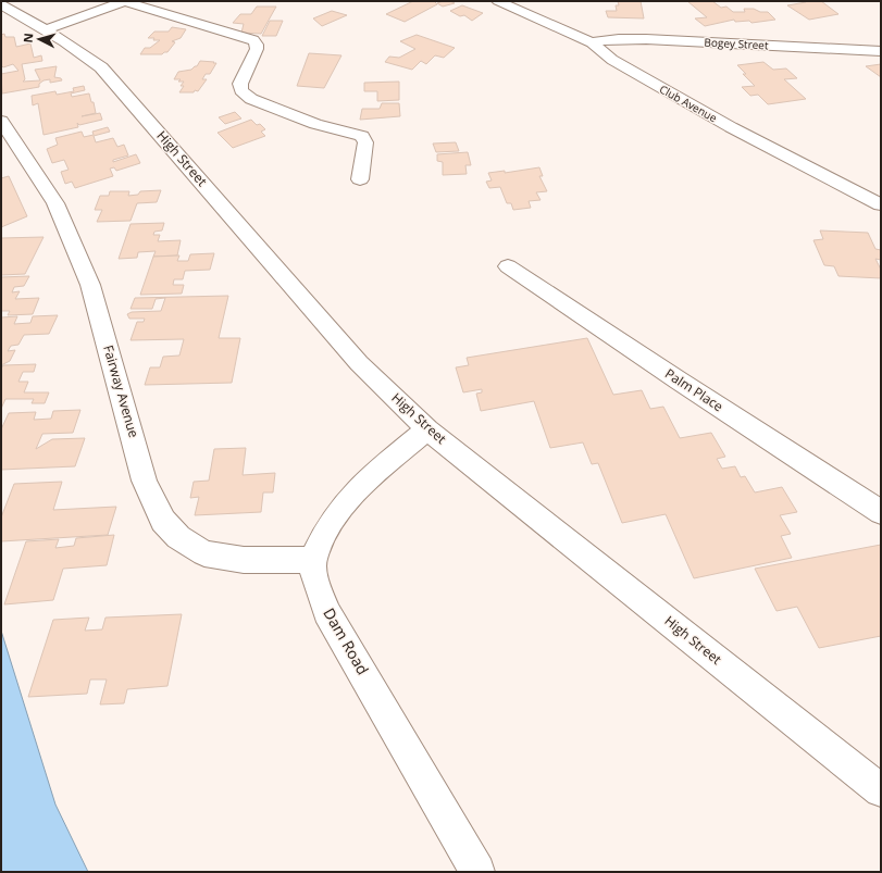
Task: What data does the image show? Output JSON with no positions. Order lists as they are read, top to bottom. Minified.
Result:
{"streets":{"street":["Bogey Street","Club Avenue","High Street","Palm Place","Fairway Avenue","Dam Road"]},"crossings":[["Bogey Street","Club Avenue"],["High Street","Dam Road"],["Fairway Avenue","Dam Road"]],"north":"left"}
